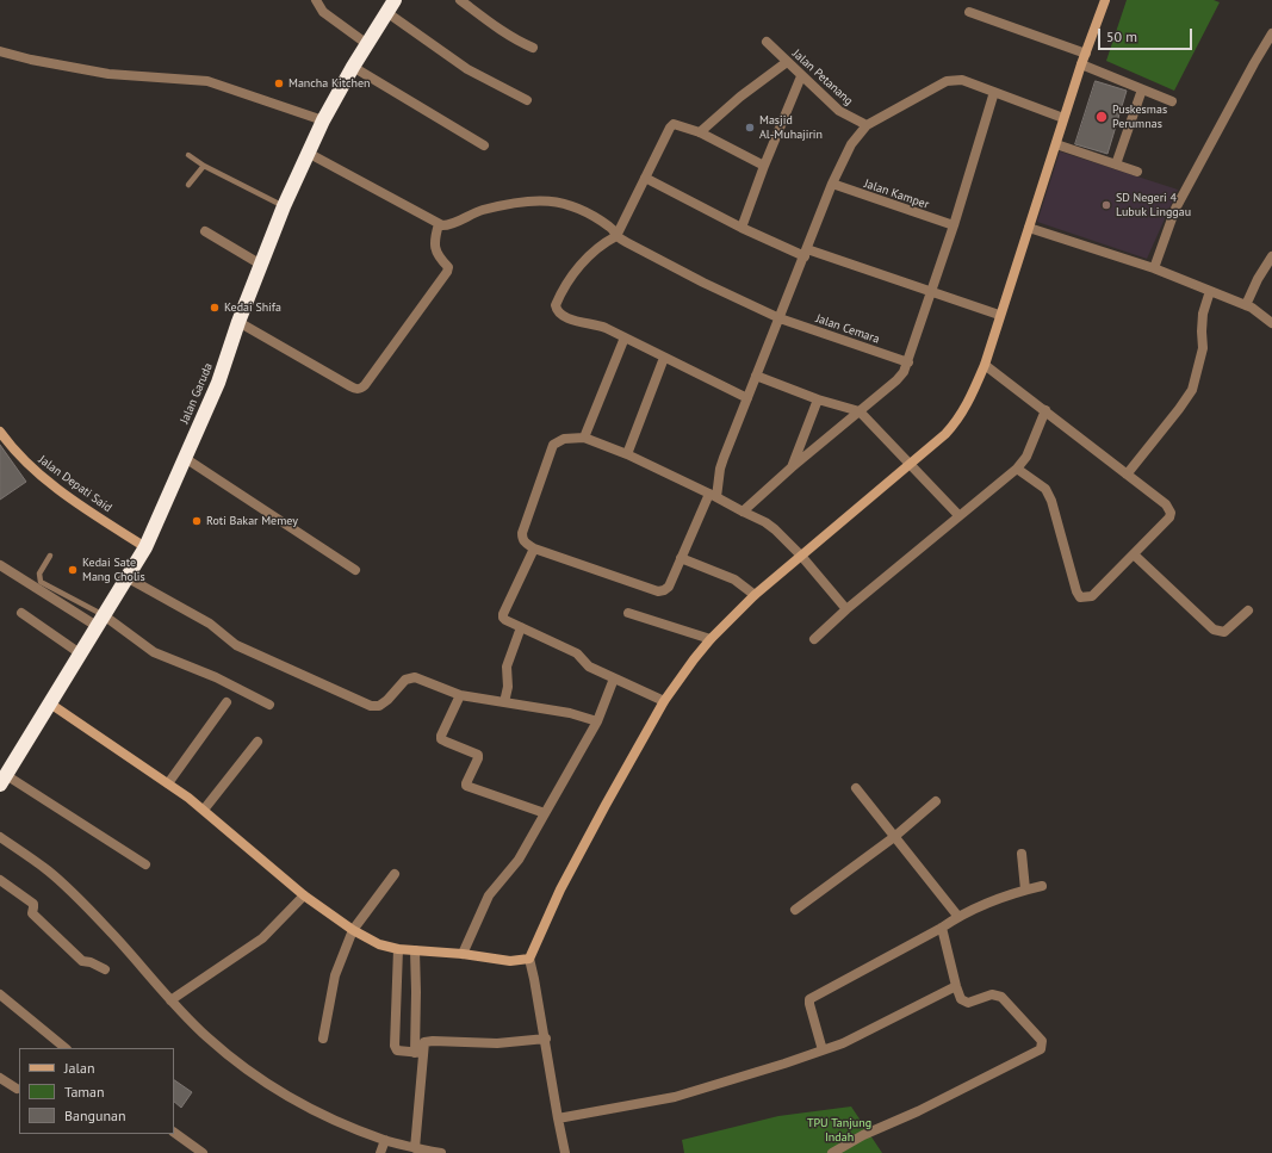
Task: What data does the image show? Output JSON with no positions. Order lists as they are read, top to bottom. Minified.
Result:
{"streets":{"highway":["Jalan Garuda"],"street":["Jalan Petanang","Jalan Kamper","Jalan Cemara","Jalan Depati Said"]},"crossings":[["Jalan Garuda","Jalan Depati Said"]],"parks":["TPU Tanjung Indah"],"places":["Mancha Kitchen","Puskesmas Perumnas","Masjid Al-Muhajirin","SD Negeri 4 Lubuk Linggau","Kedai Shifa","Roti Bakar Memey","Kedai Sate Mang Cholis"],"legend":["Jalan","Taman","Bangunan"],"scale_bar":"50 m"}
